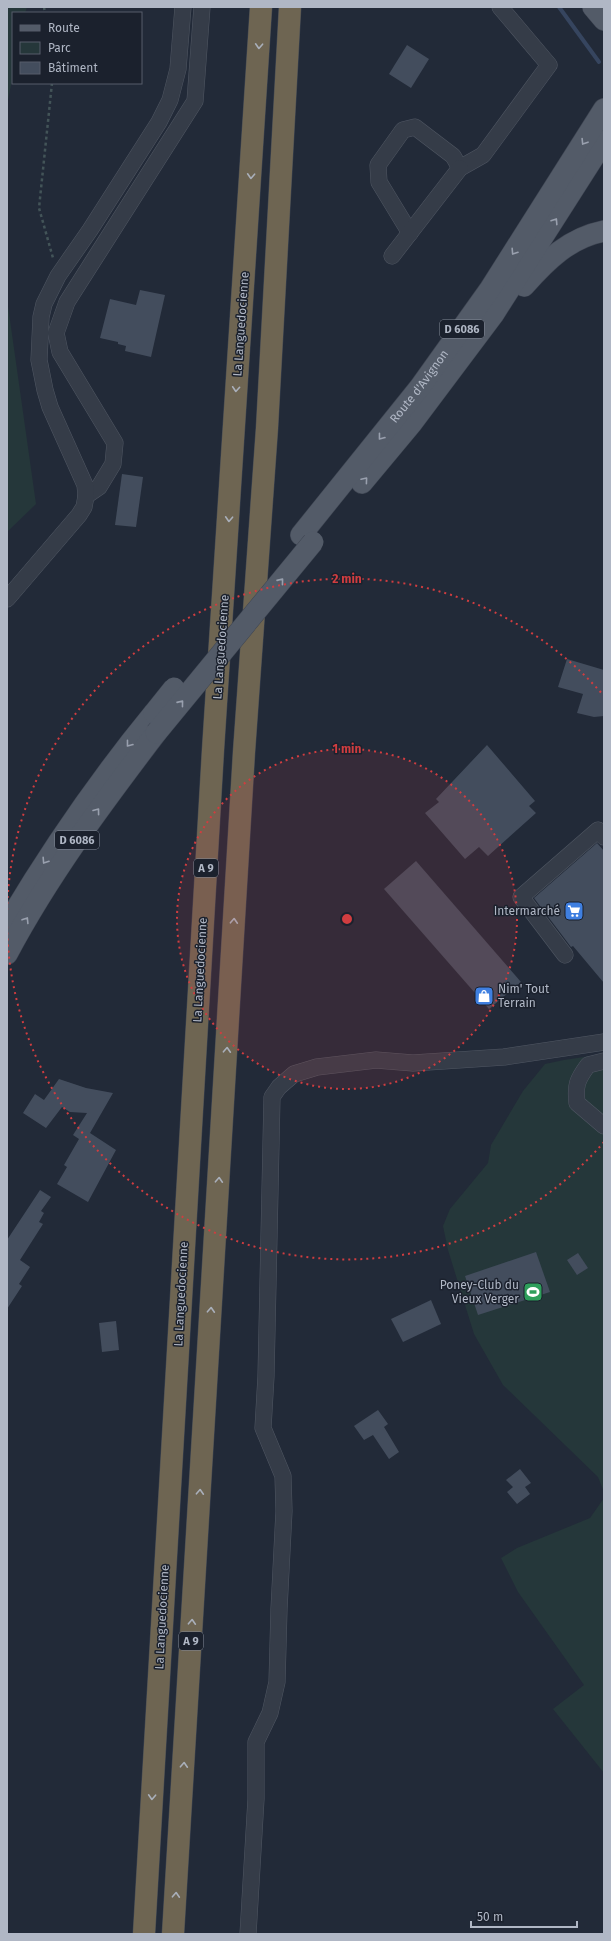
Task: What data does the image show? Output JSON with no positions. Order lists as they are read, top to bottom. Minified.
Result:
{"streets":{"highway":["La Languedocienne","A 9"],"main road":["D 6086","Route d'Avignon"]},"crossings":[["D 6086","Route d'Avignon"]],"places":{"supermarket":["Intermarché"],"shop":["Nim' Tout Terrain"],"sports":["Poney-Club du Vieux Verger"]},"legend":["Route","Parc","Bâtiment"],"scale_bar":"50 m","rings":["2 min","1 min"]}
